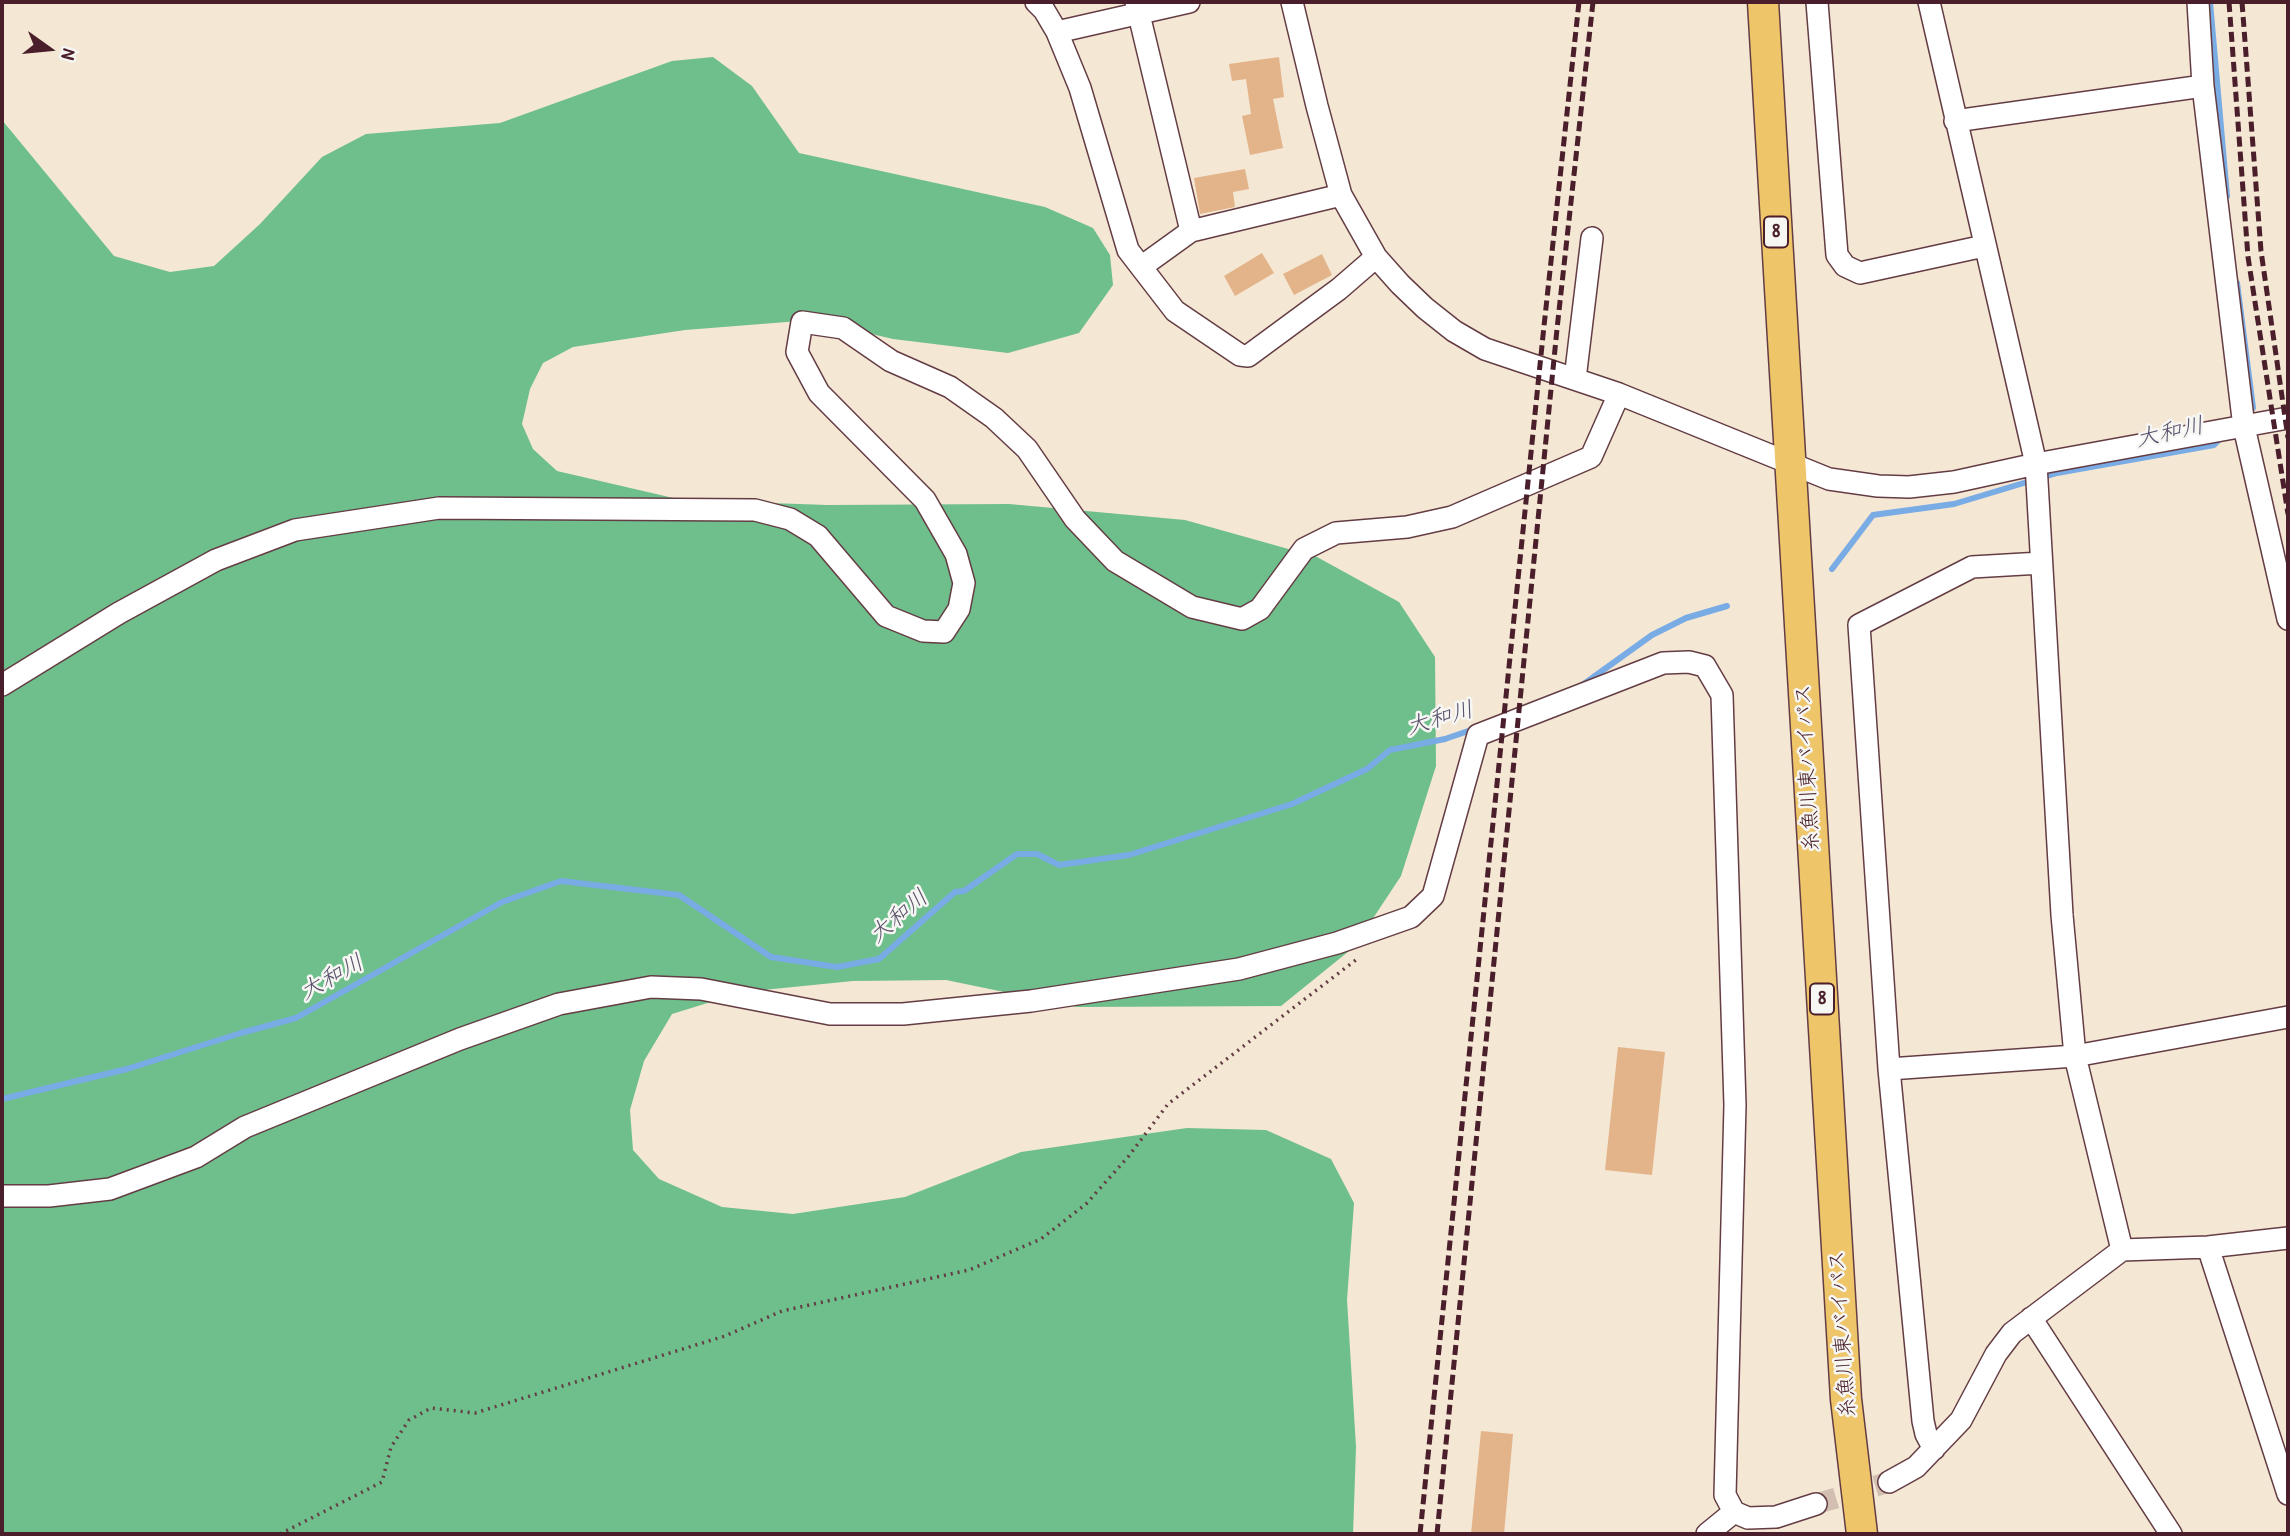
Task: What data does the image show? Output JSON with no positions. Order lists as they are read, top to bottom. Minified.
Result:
{"streets":{"highway":["8","糸魚川東バイパス"]},"water":["大和川"],"north":"right"}
